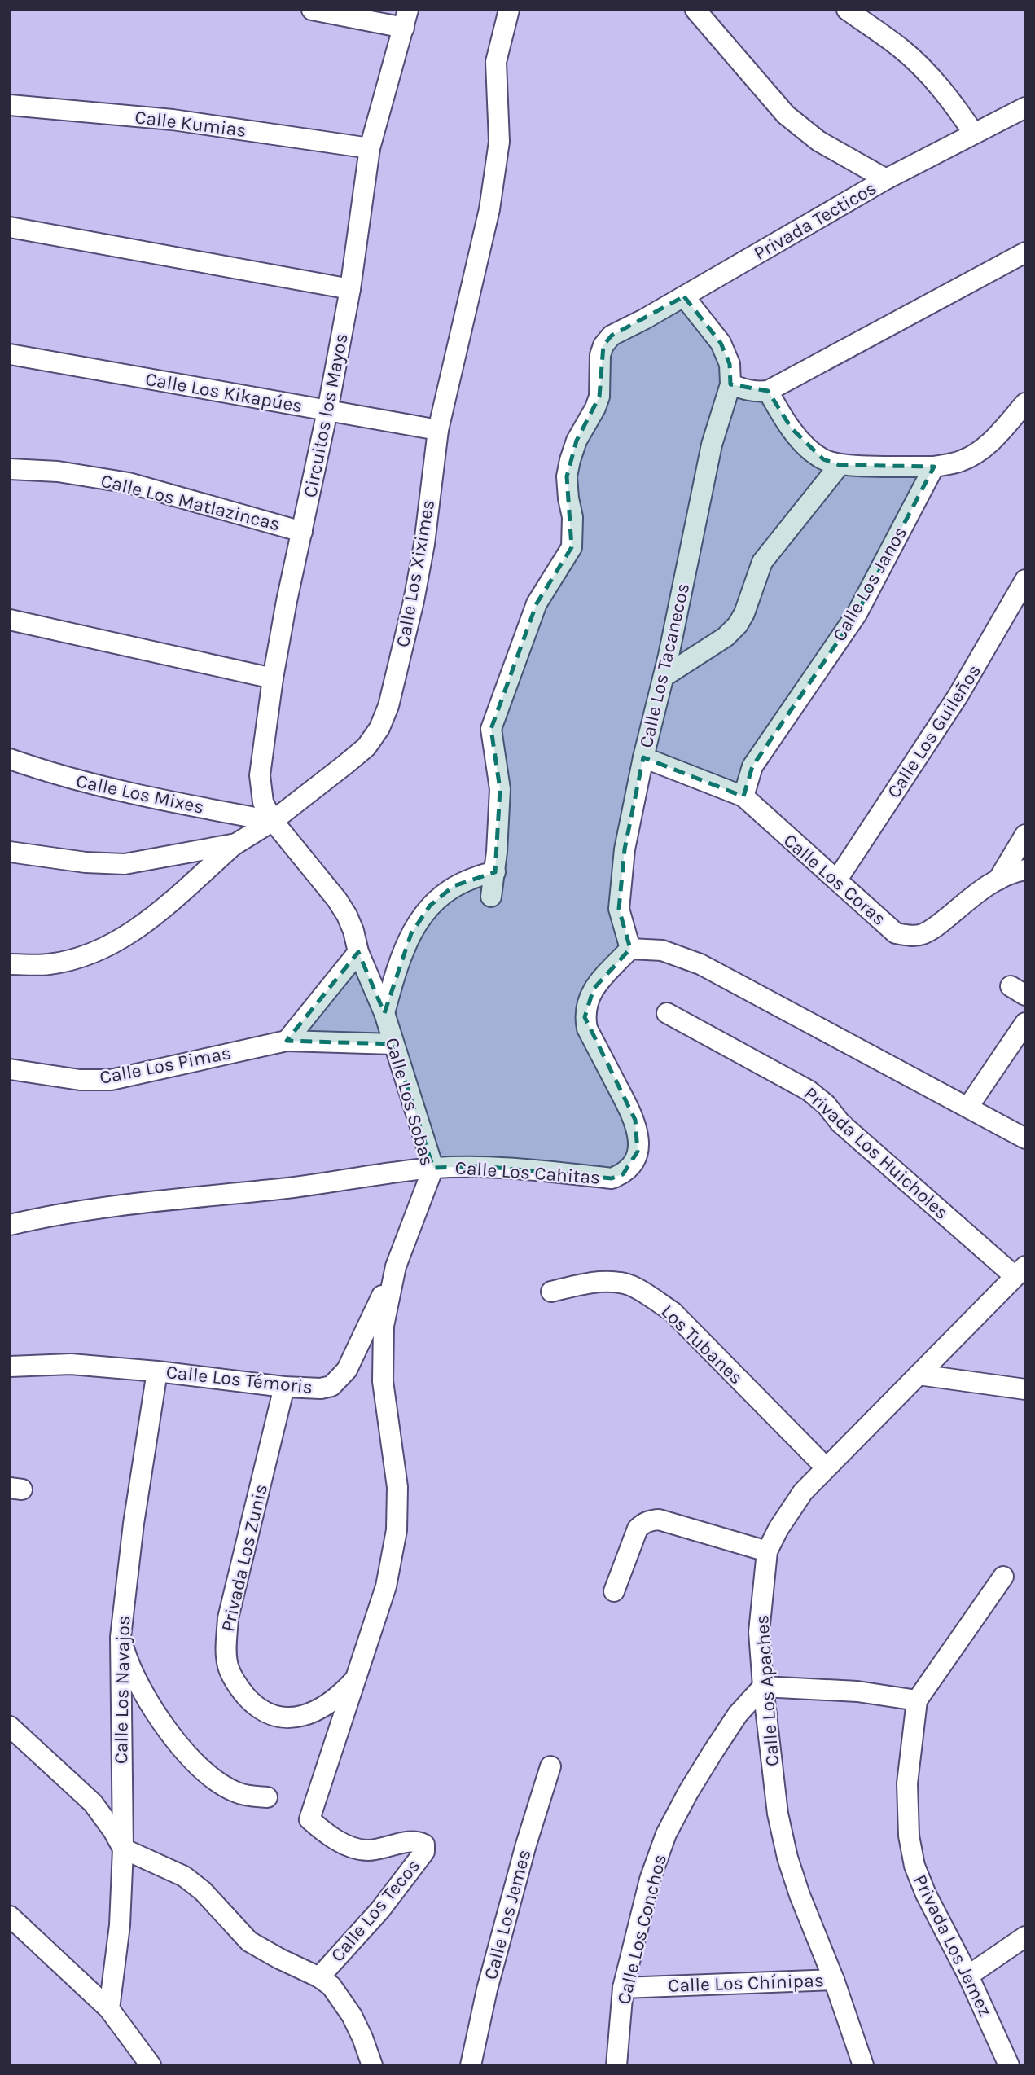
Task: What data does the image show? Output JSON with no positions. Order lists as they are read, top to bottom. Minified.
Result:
{"streets":{"street":["Calle Kumias","Privada Tecticos","Calle Los Kikapúes","Circuitos los Mayos","Calle Los Matlazincas","Calle Los Xiximes","Calle Los Janos","Calle Los Tacanecos","Calle Los Guileños","Calle Los Mixes","Calle Los Coras","Calle Los Pimas","Calle Los Sobas","Privada Los Huicholes","Calle Los Cahitas","Los Tubanes","Calle Los Témoris","Privada Los Zunis","Calle Los Navajos","Calle Los Apaches","Calle Los Tecos","Calle Los Jemes","Calle Los Conchos","Privada Los Jemez","Calle Los Chínipas"]},"crossings":[["Calle Kumias","Circuitos los Mayos"],["Privada Tecticos","Calle Los Tacanecos"],["Calle Los Kikapúes","Circuitos los Mayos"],["Calle Los Kikapúes","Calle Los Xiximes"],["Circuitos los Mayos","Calle Los Matlazincas"],["Circuitos los Mayos","Calle Los Xiximes"],["Circuitos los Mayos","Calle Los Mixes"],["Circuitos los Mayos","Calle Los Sobas"],["Calle Los Xiximes","Calle Los Mixes"],["Calle Los Xiximes","Calle Los Sobas"],["Calle Los Janos","Calle Los Coras"],["Calle Los Tacanecos","Calle Los Coras"],["Calle Los Tacanecos","Calle Los Cahitas"],["Calle Los Guileños","Calle Los Coras"],["Calle Los Mixes","Calle Los Sobas"],["Calle Los Pimas","Calle Los Sobas"],["Calle Los Sobas","Calle Los Cahitas"],["Calle Los Sobas","Calle Los Témoris"],["Calle Los Sobas","Privada Los Zunis"],["Calle Los Sobas","Calle Los Tecos"],["Privada Los Huicholes","Calle Los Apaches"],["Los Tubanes","Calle Los Apaches"],["Calle Los Témoris","Privada Los Zunis"],["Calle Los Témoris","Calle Los Navajos"],["Privada Los Zunis","Calle Los Tecos"],["Calle Los Apaches","Calle Los Conchos"],["Calle Los Apaches","Calle Los Chínipas"],["Calle Los Conchos","Calle Los Chínipas"]]}
